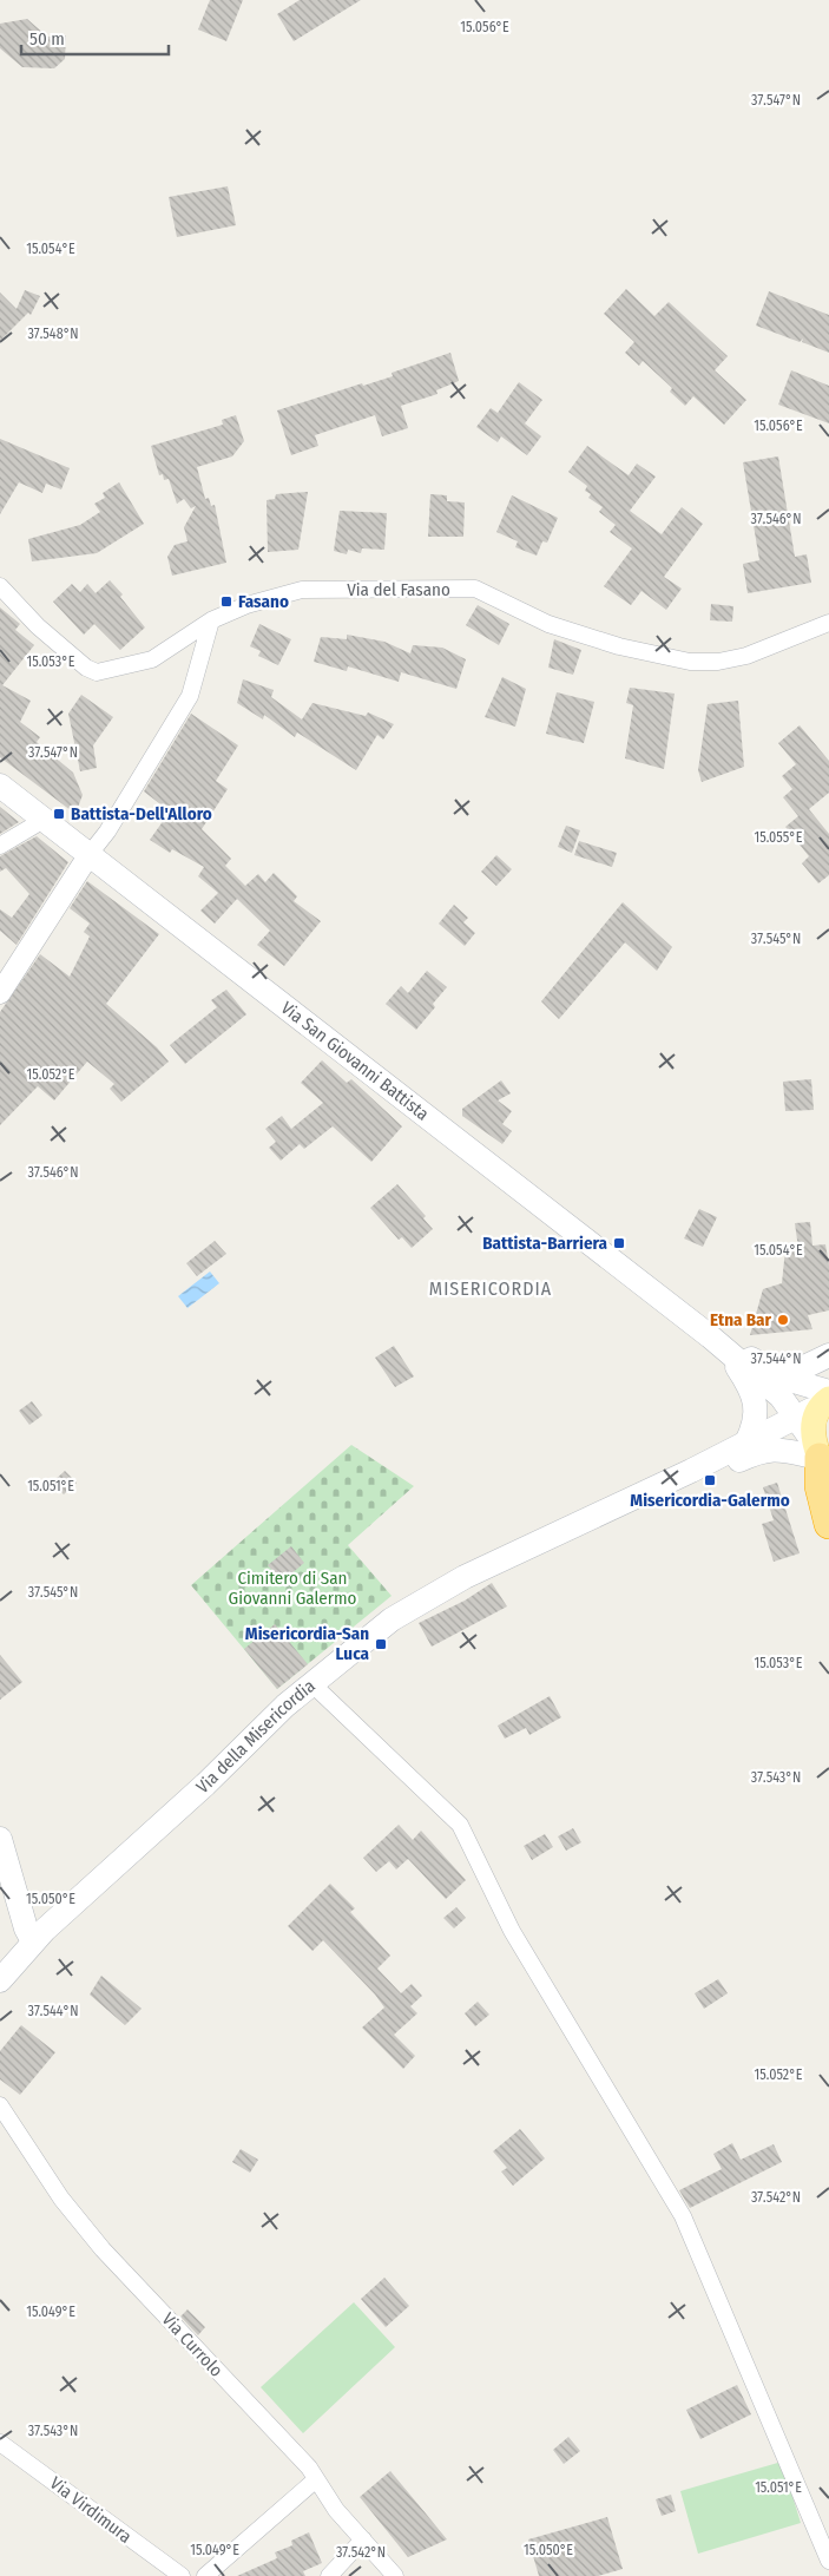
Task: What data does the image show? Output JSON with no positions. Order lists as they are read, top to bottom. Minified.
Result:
{"streets":{"main road":["Via San Giovanni Battista","Via della Misericordia"],"street":["Via del Fasano","Via Currolo","Via Virdimura"]},"districts":["MISERICORDIA"],"parks":["Cimitero di San Giovanni Galermo"],"places":{"transit":["Fasano","Battista-Dell'Alloro","Battista-Barriera","Misericordia-Galermo","Misericordia-San Luca"],"other":["Etna Bar"]},"scale_bar":"50 m","coordinates":["15.056°E","37.547°N","15.054°E","37.548°N","37.546°N","15.053°E","15.055°E","37.545°N","15.052°E","37.544°N","15.051°E","37.543°N","15.050°E","37.542°N","15.049°E"]}
